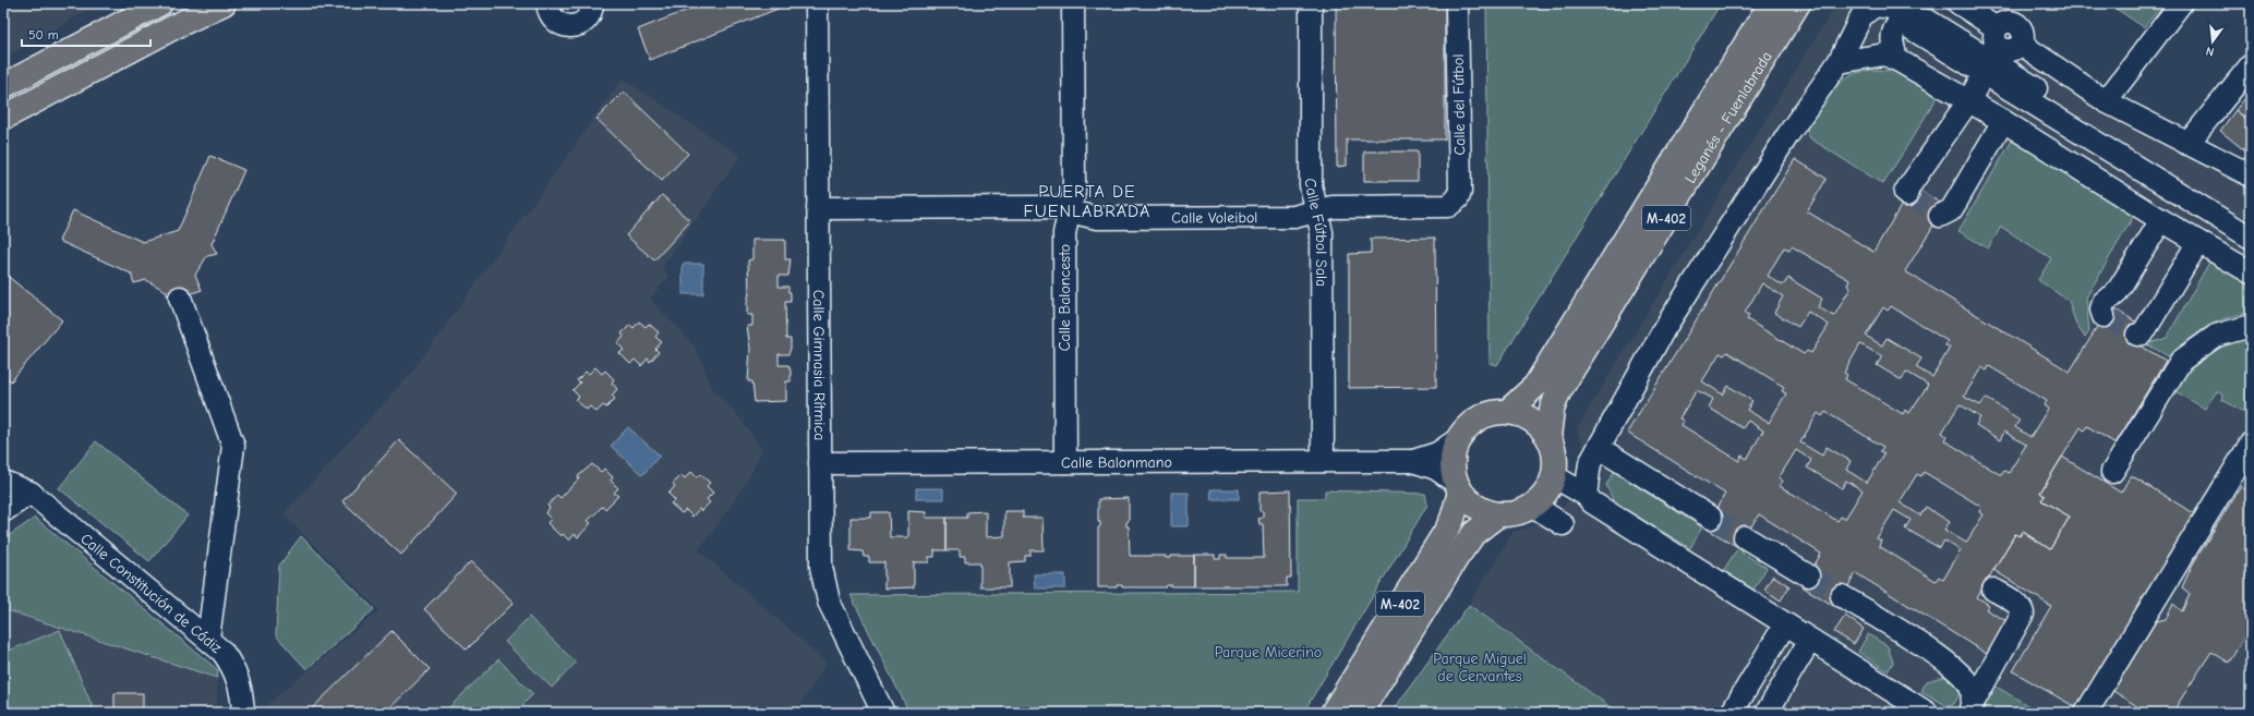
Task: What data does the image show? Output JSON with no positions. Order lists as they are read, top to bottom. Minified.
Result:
{"streets":{"highway":["Leganés - Fuenlabrada","M-402"],"street":["Calle del Fútbol","Calle Voleibol","Calle Fútbol Sala","Calle Baloncesto","Calle Gimnasia Rítmica","Calle Balonmano","Calle Constitución de Cádiz"]},"crossings":[["Calle del Fútbol","Calle Voleibol"],["Leganés - Fuenlabrada","Calle Balonmano"],["Calle Voleibol","Calle Fútbol Sala"],["Calle Voleibol","Calle Baloncesto"],["Calle Voleibol","Calle Gimnasia Rítmica"],["Calle Fútbol Sala","Calle Balonmano"],["Calle Baloncesto","Calle Balonmano"],["Calle Gimnasia Rítmica","Calle Balonmano"]],"districts":["PUERTA DE FUENLABRADA"],"parks":["Parque Micerino","Parque Miguel de Cervantes"],"scale_bar":"50 m","north":"bottom"}
